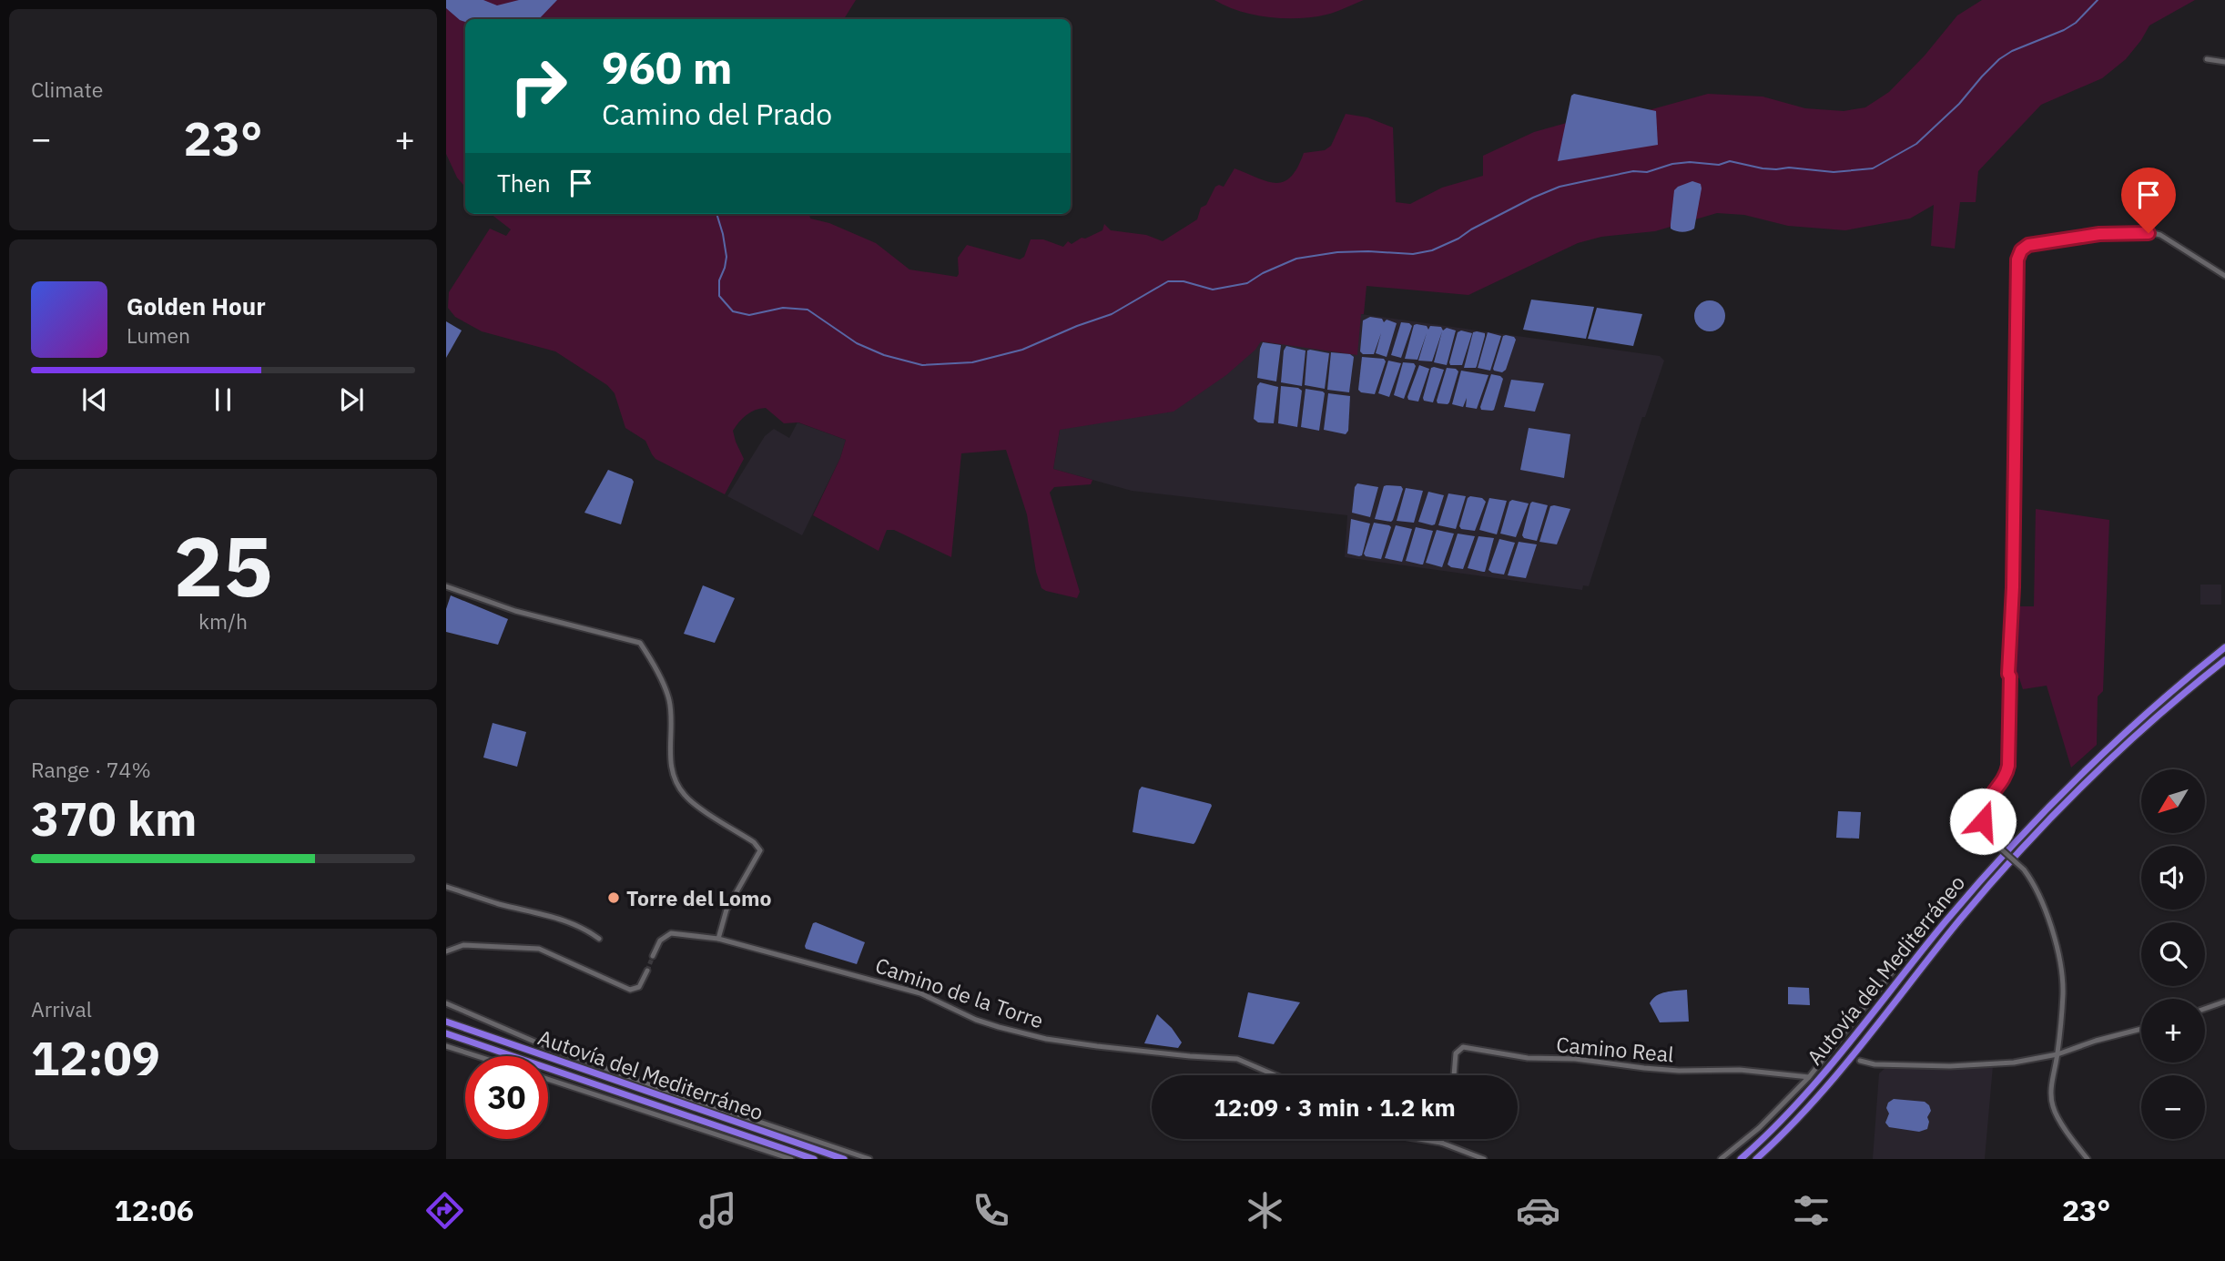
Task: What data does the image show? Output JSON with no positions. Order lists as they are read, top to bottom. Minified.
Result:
{"streets":{"highway":["Autovía del Mediterráneo"],"street":["Camino de la Torre","Camino Real"]},"places":["Torre del Lomo"],"north":"bottom left","page":{"tile":["Climate",["25","km/h"],["Range · 74%","370 km"],["Arrival","12:09"]],"turn":["960 m","Camino del Prado"],"heat":["−","23°","+"],"then":"Then","song":["Golden Hour","Lumen"],"map_buttons":["+","−"],"limit":"30","trip":"12:09 · 3 min · 1.2 km","tabs":["12:06","23°"]}}
